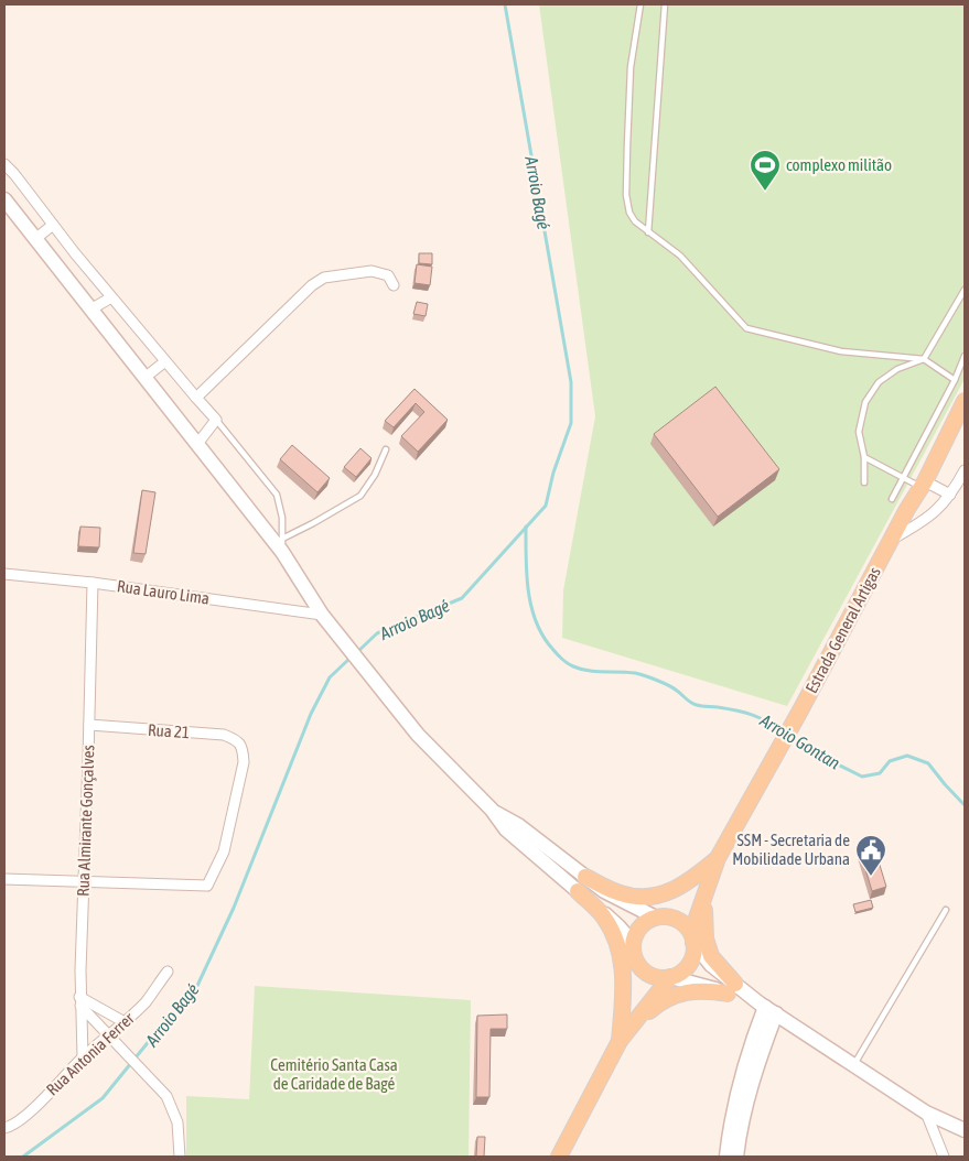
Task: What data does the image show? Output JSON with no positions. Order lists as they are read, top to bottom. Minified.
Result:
{"streets":{"main road":["Estrada General Artigas"],"street":["Rua Lauro Lima","Rua 21","Rua Almirante Gonçalves","Rua Antonia Ferrer"]},"crossings":[["Rua Lauro Lima","Rua Almirante Gonçalves"],["Rua 21","Rua Almirante Gonçalves"],["Rua Almirante Gonçalves","Rua Antonia Ferrer"]],"water":["Arroio Bagé","Arroio Gontan"],"parks":["Cemitério Santa Casa de Caridade de Bagé"],"places":{"sports":["complexo militão"],"public building":["SSM - Secretaria de Mobilidade Urbana"]}}
